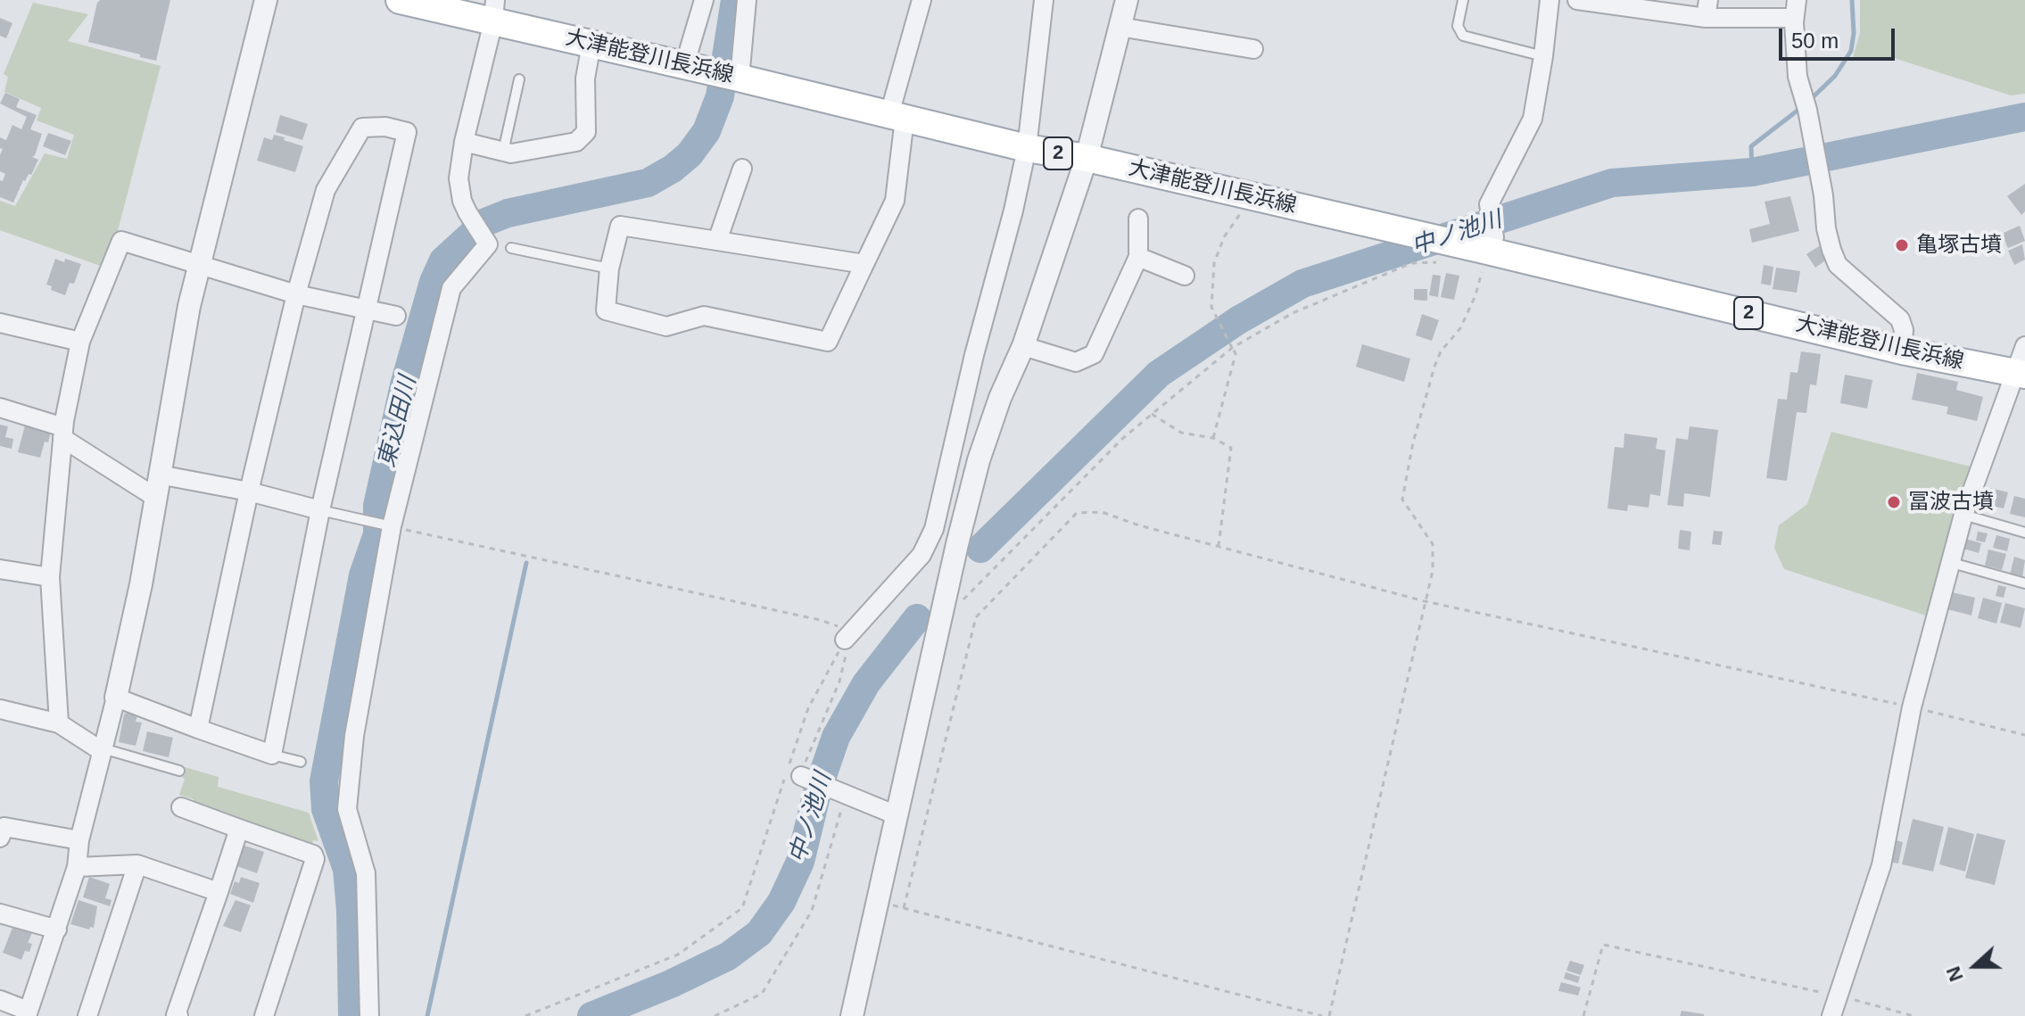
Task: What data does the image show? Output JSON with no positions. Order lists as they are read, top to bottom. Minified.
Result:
{"streets":{"main road":["大津能登川長浜線","2"]},"water":["中ノ池川","東込田川"],"places":["亀塚古墳","冨波古墳"],"scale_bar":"50 m","north":"left"}
